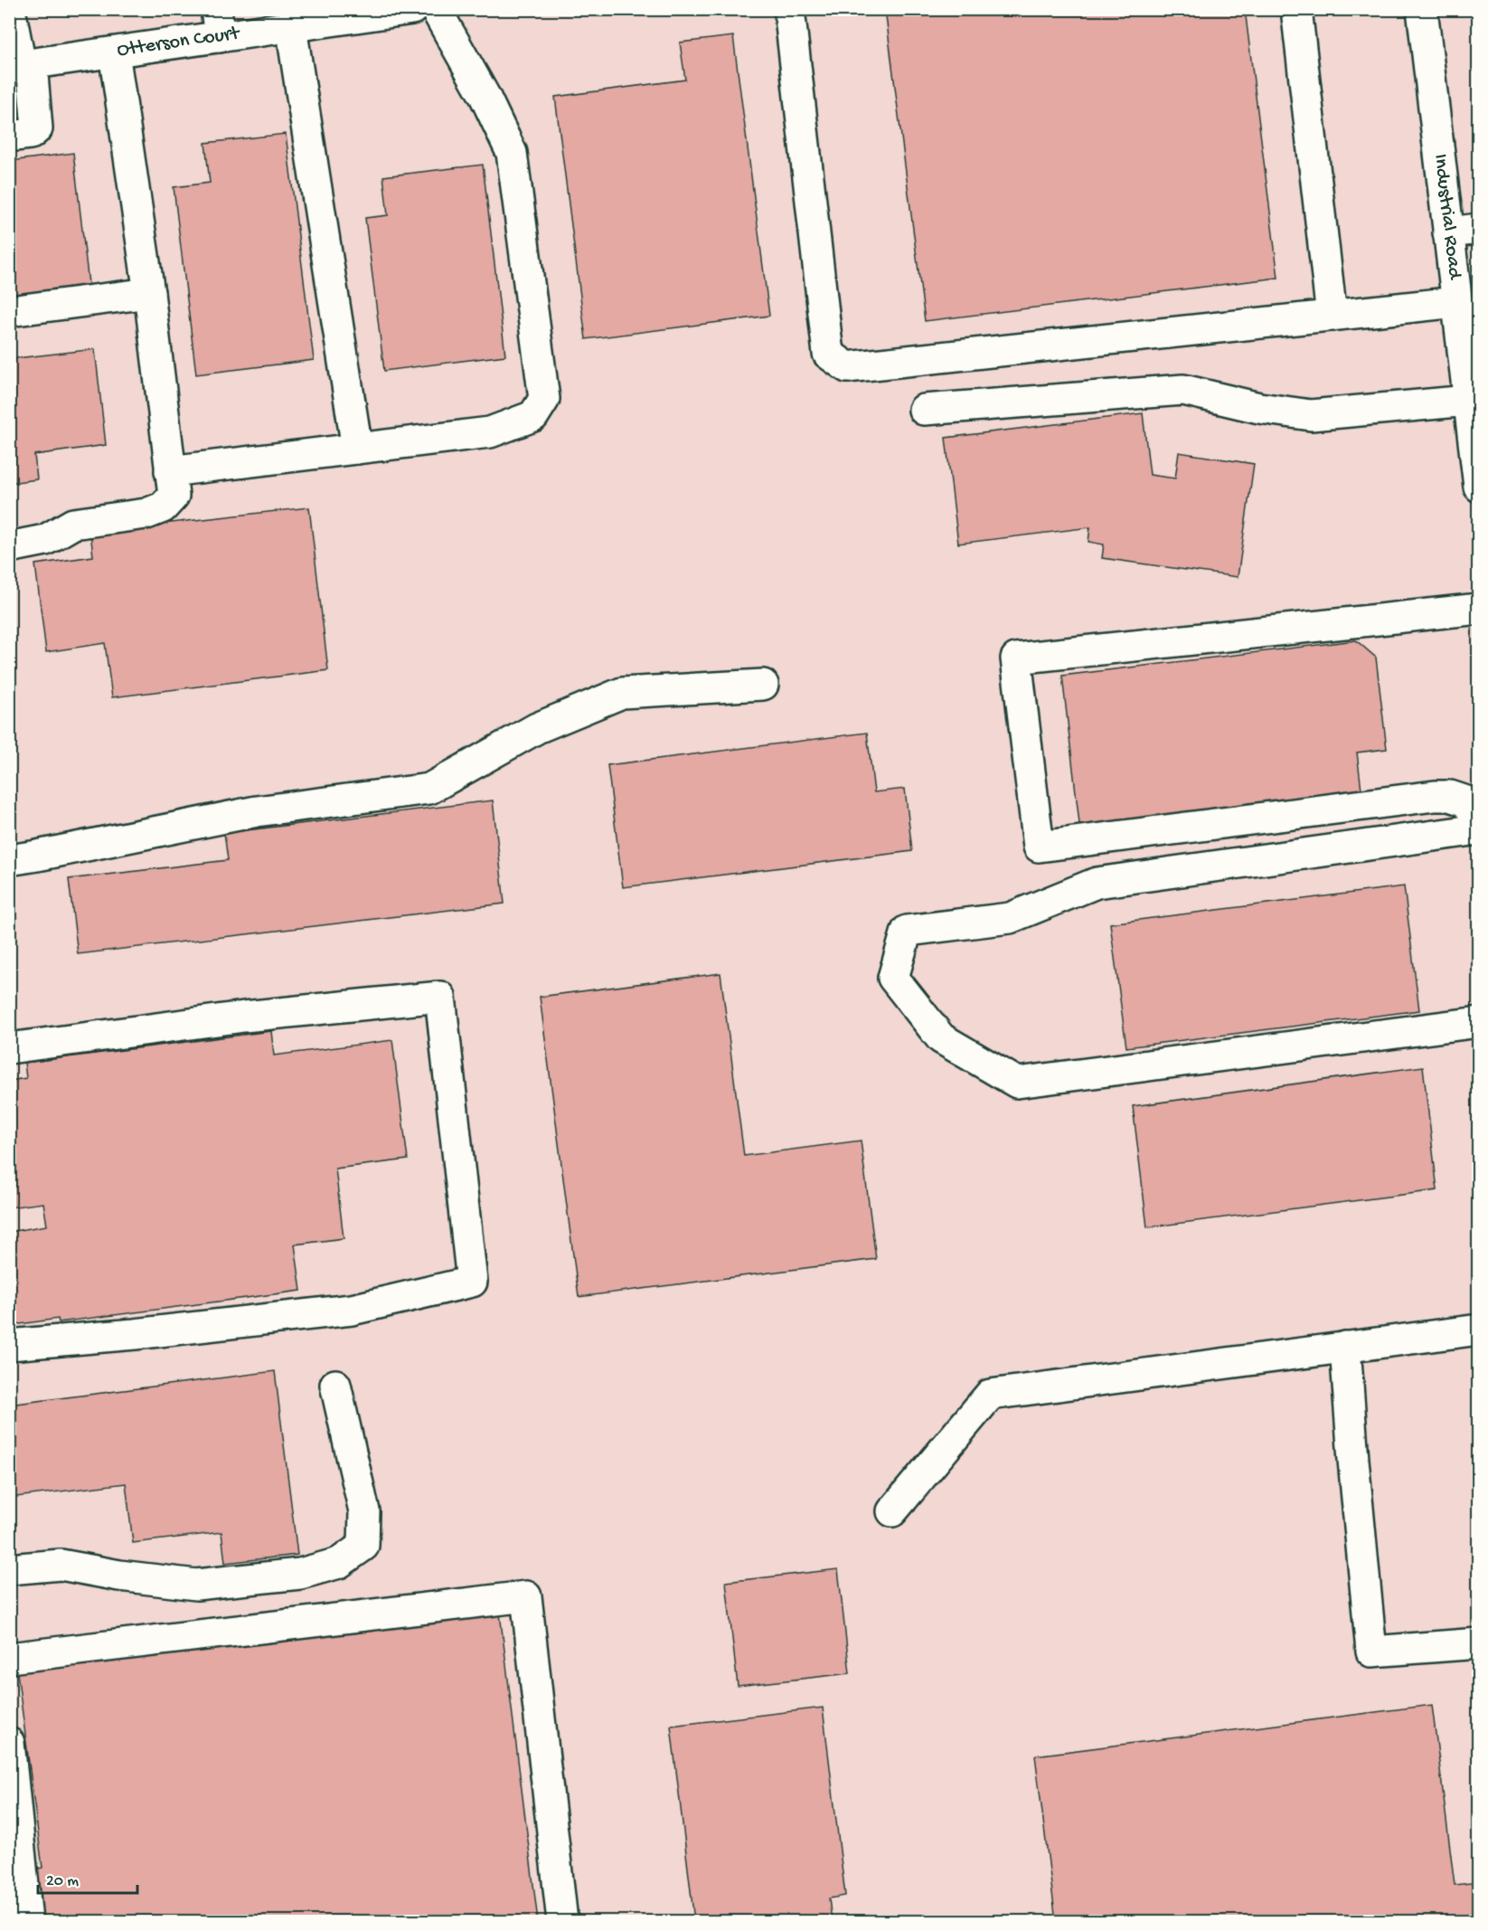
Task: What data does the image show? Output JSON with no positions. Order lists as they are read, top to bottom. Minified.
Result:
{"streets":{"street":["Otterson Court","Industrial Road"]},"scale_bar":"20 m"}
